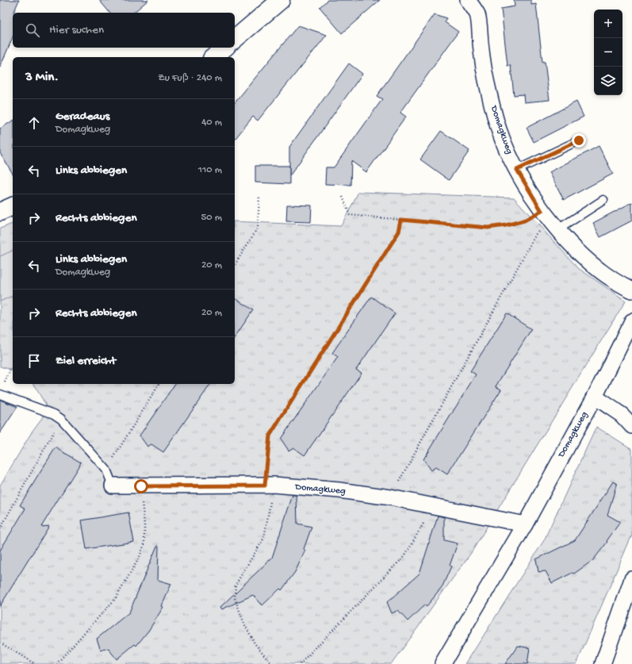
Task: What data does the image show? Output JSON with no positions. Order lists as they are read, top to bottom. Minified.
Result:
{"streets":{"street":["Domagkweg"]},"page":{"map_buttons":["+","−"],"search":"Hier suchen","heading":["3 Min.","Zu Fuß · 240 m"],"list":[["Geradeaus","Domagkweg","40 m"],["Links abbiegen","110 m"],["Rechts abbiegen","50 m"],["Links abbiegen","Domagkweg","20 m"],["Rechts abbiegen","20 m"],"Ziel erreicht"]}}
